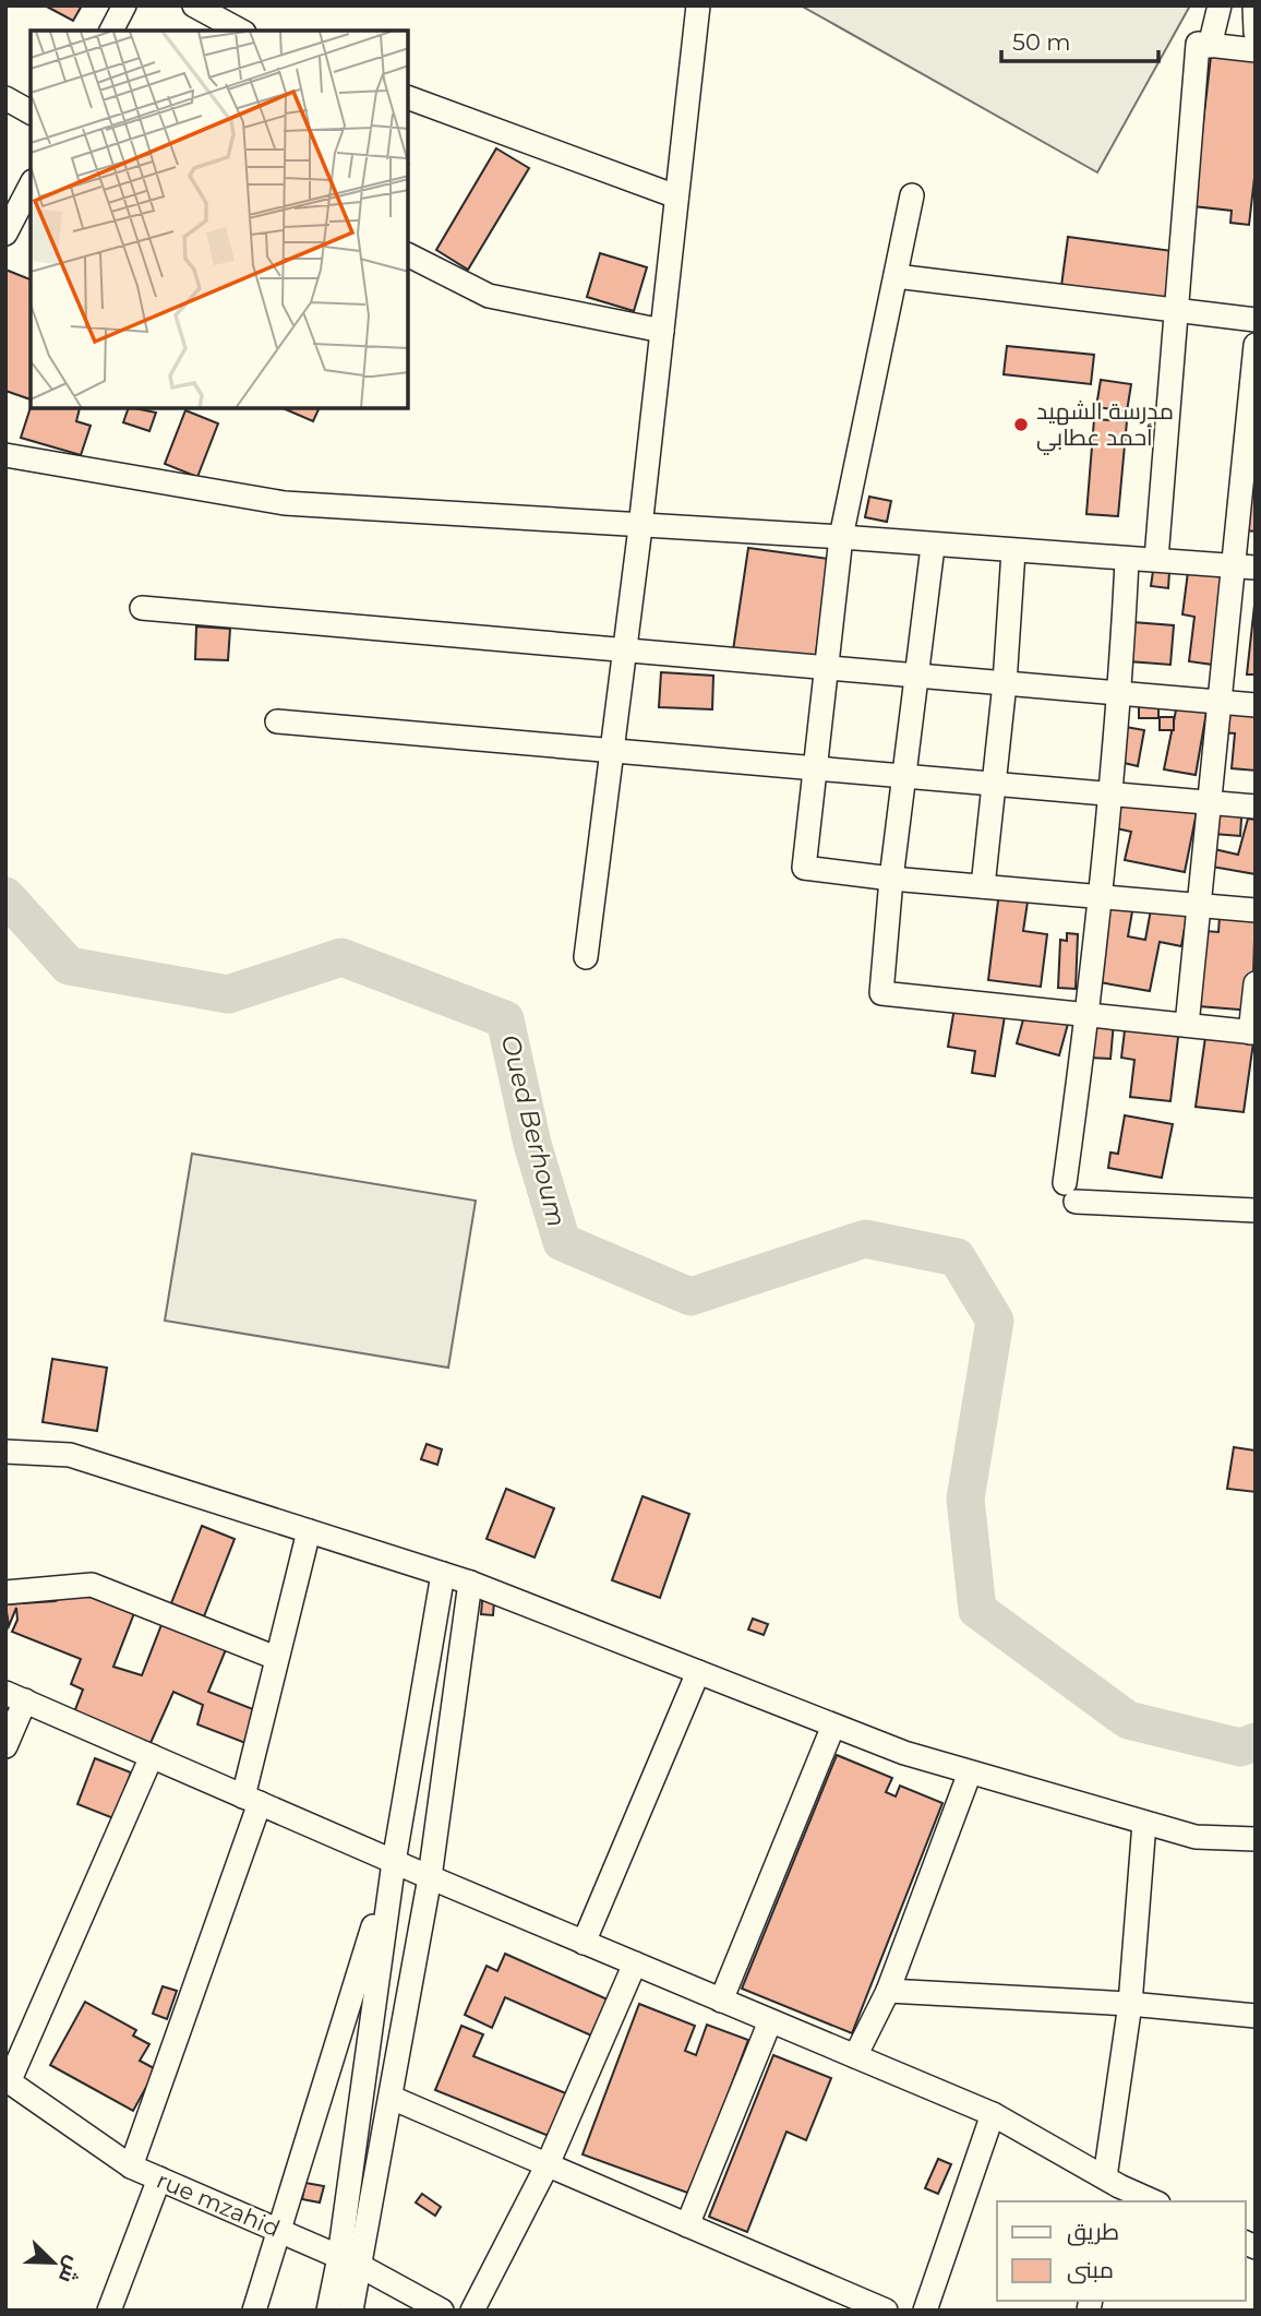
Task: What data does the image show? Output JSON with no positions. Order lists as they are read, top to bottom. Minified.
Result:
{"streets":{"street":["rue mzahid"]},"water":["Oued Berhoum"],"places":["مدرسة الشهيد أحمد عطابي"],"legend":["طريق","مبنى"],"scale_bar":"50 m","north":"bottom right"}
